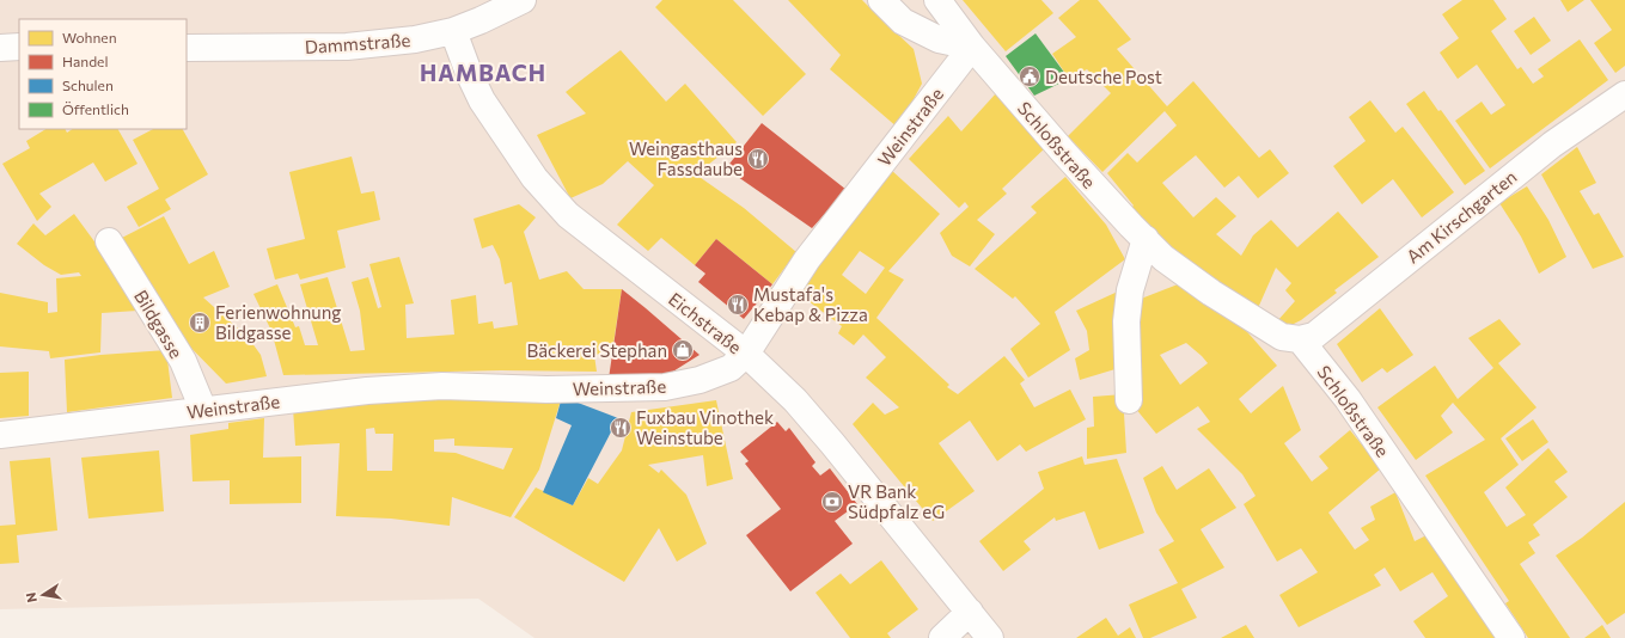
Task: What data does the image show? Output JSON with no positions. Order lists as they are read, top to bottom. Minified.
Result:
{"streets":{"street":["Dammstraße","Weinstraße","Schloßstraße","Am Kirschgarten","Eichstraße","Bildgasse"]},"crossings":[["Dammstraße","Eichstraße"],["Weinstraße","Schloßstraße"],["Weinstraße","Eichstraße"],["Weinstraße","Bildgasse"],["Schloßstraße","Am Kirschgarten"]],"districts":["HAMBACH"],"places":{"public building":["Deutsche Post"],"restaurant":["Weingasthaus Fassdaube","Mustafa's Kebap & Pizza","Fuxbau Vinothek Weinstube"],"building":["Ferienwohnung Bildgasse"],"shop":["Bäckerei Stephan"],"bank":["VR Bank Südpfalz eG"]},"legend":["Wohnen","Handel","Schulen","Öffentlich"],"north":"left"}
